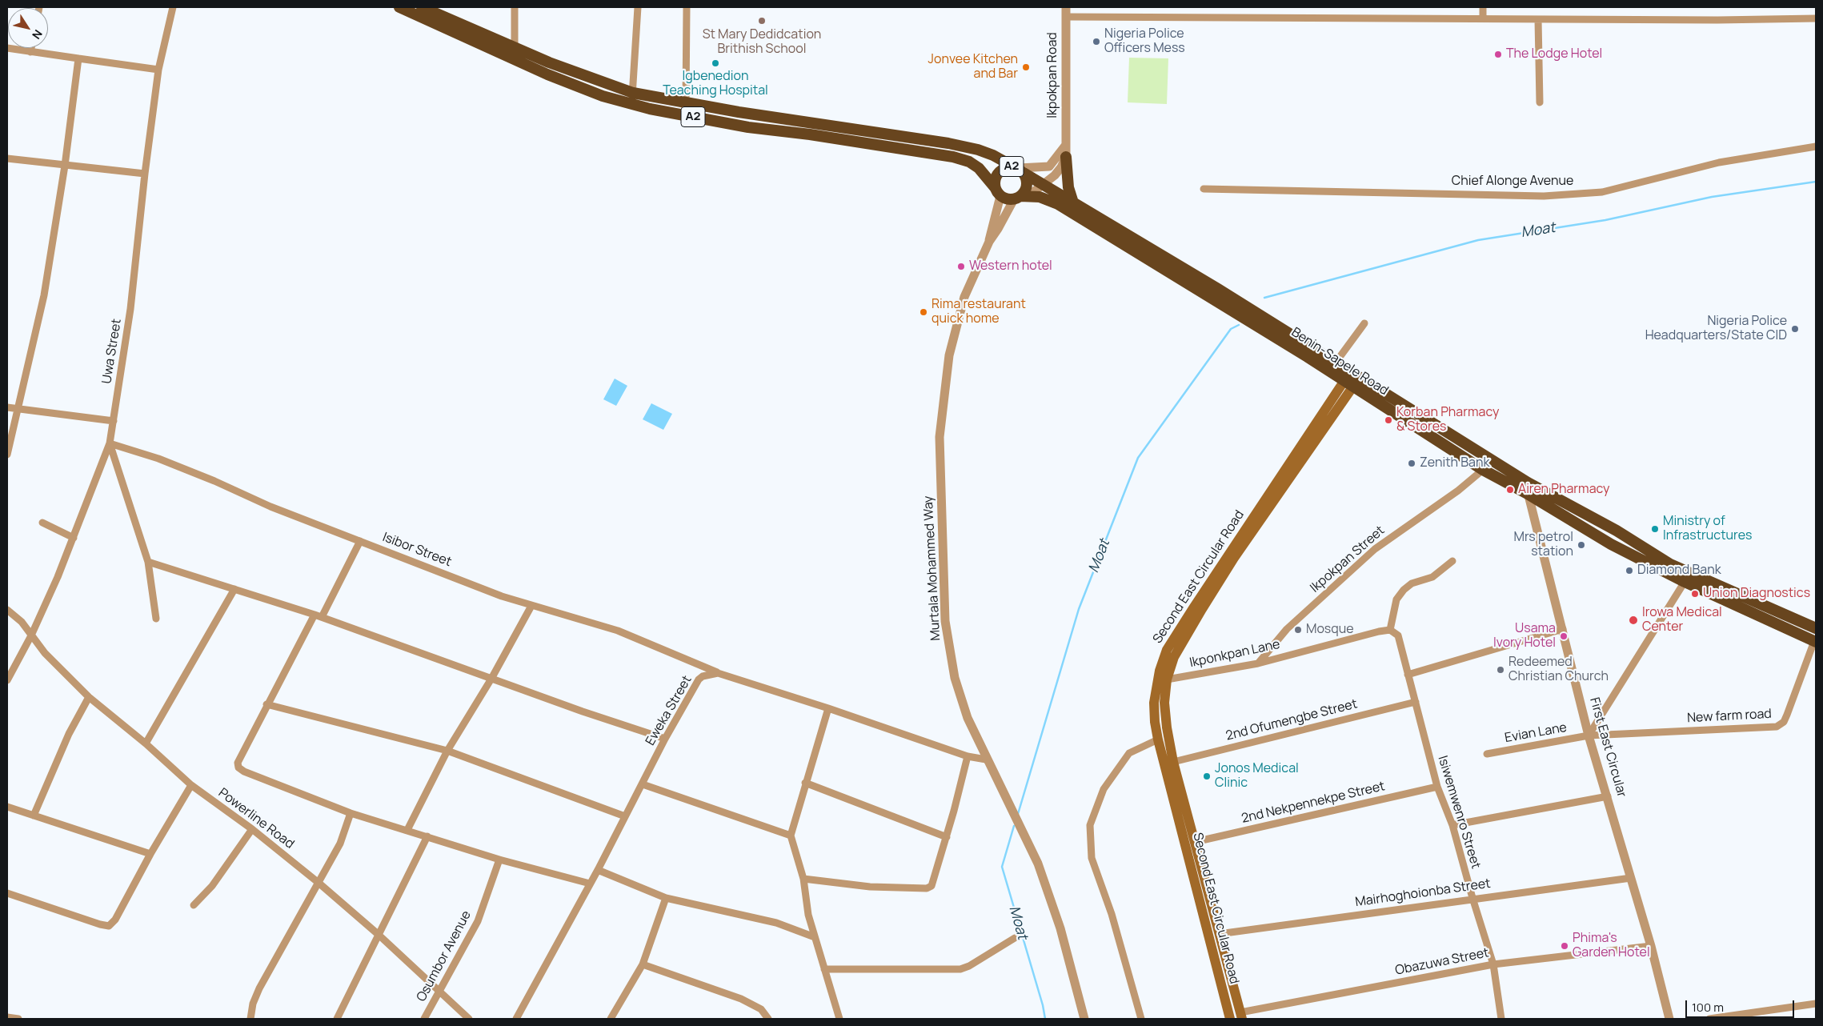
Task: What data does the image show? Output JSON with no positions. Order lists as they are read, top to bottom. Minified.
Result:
{"streets":{"highway":["A2","Benin-Sapele Road"],"main road":["Second East Circular Road"],"street":["Ikpokpan Road","Chief Alonge Avenue","Uwa Street","Isibor Street","Ikpokpan Street","Murtala Mohammed Way","Ikponkpan Lane","Eweka Street","New farm road","2nd Ofumengbe Street","Evian Lane","First East Circular","2nd Nekpennekpe Street","Isiwemwenro Street","Powerline Road","Mairhoghoionba Street","Osumbor Avenue","Obazuwa Street"]},"crossings":[["Ikpokpan Road","A2"],["Ikpokpan Road","Benin-Sapele Road"],["A2","Benin-Sapele Road"],["Uwa Street","Isibor Street"],["Uwa Street","Powerline Road"],["Benin-Sapele Road","Ikpokpan Street"],["Benin-Sapele Road","Second East Circular Road"],["Benin-Sapele Road","New farm road"],["Benin-Sapele Road","First East Circular"],["Isibor Street","Eweka Street"],["Ikpokpan Street","Ikponkpan Lane"],["Second East Circular Road","Ikponkpan Lane"],["Second East Circular Road","2nd Ofumengbe Street"],["Second East Circular Road","2nd Nekpennekpe Street"],["Second East Circular Road","Mairhoghoionba Street"],["Second East Circular Road","Obazuwa Street"],["Ikponkpan Lane","Isiwemwenro Street"],["New farm road","Evian Lane"],["New farm road","First East Circular"],["2nd Ofumengbe Street","Isiwemwenro Street"],["Evian Lane","First East Circular"],["First East Circular","Mairhoghoionba Street"],["First East Circular","Obazuwa Street"],["2nd Nekpennekpe Street","Isiwemwenro Street"],["Isiwemwenro Street","Mairhoghoionba Street"],["Isiwemwenro Street","Obazuwa Street"],["Powerline Road","Osumbor Avenue"]],"water":["Moat"],"places":["St Mary Dedidcation Brithish School","Nigeria Police Officers Mess","The Lodge Hotel","Igbenedion Teaching Hospital","Jonvee Kitchen and Bar","Western hotel","Rima restaurant quick home","Nigeria Police Headquarters/State CID","Korban Pharmacy & Stores","Zenith Bank","Airen Pharmacy","Ministry of Infrastructures","Mrs petrol station","Diamond Bank","Union Diagnostics","Irowa Medical Center","Mosque","Usama Ivory Hotel","Redeemed Christian Church","Jonos Medical Clinic","Phima's Garden Hotel"],"scale_bar":"100 m","north":"bottom right"}
